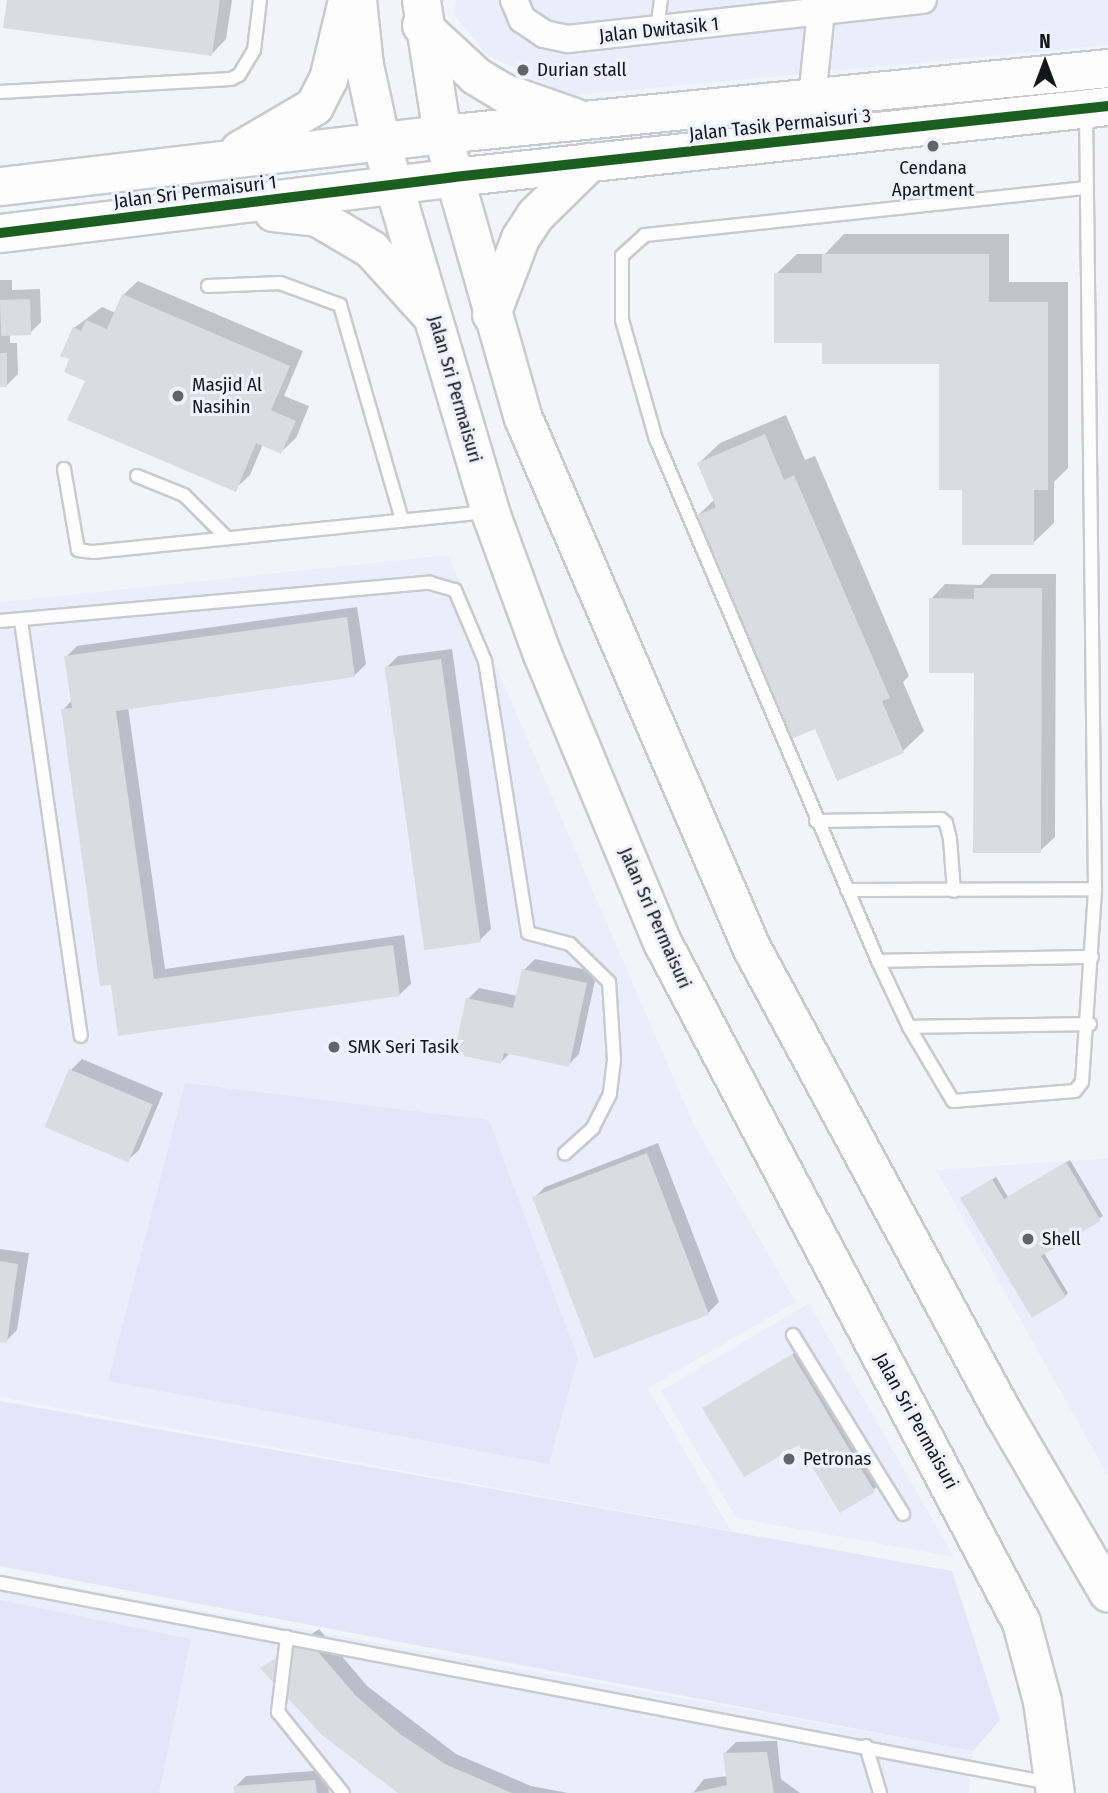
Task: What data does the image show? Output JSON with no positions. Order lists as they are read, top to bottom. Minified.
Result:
{"streets":{"main road":["Jalan Tasik Permaisuri 3","Jalan Sri Permaisuri 1","Jalan Sri Permaisuri"],"street":["Jalan Dwitasik 1"]},"crossings":[["Jalan Tasik Permaisuri 3","Jalan Sri Permaisuri 1"],["Jalan Sri Permaisuri 1","Jalan Sri Permaisuri"]],"places":["Durian stall","Cendana Apartment","Masjid Al Nasihin","SMK Seri Tasik","Shell","Petronas"],"north":"top"}
